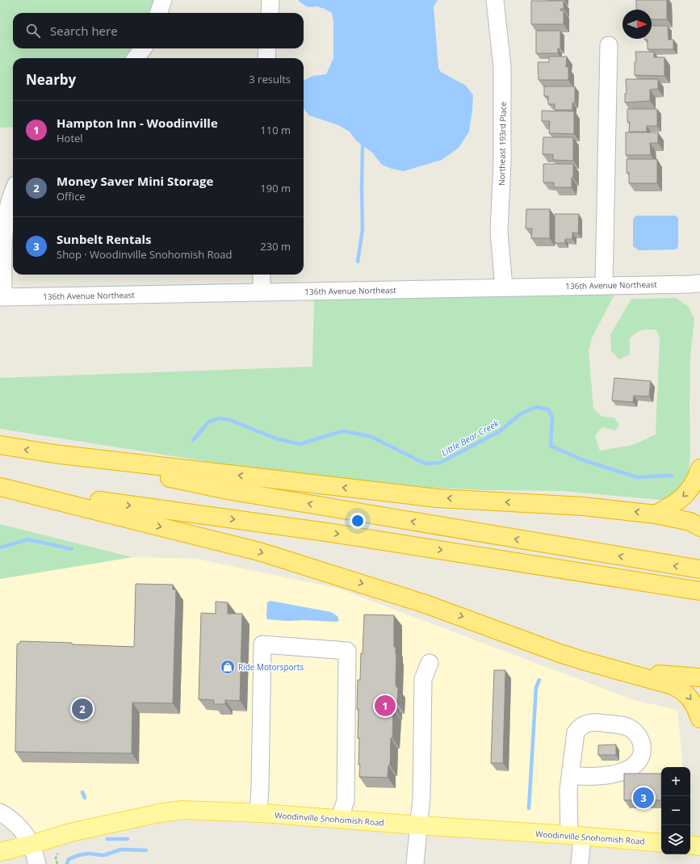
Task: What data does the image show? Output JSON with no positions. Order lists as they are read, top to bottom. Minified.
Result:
{"streets":{"main road":["Woodinville Snohomish Road"],"street":["Northeast 193rd Place","136th Avenue Northeast"]},"crossings":[["Northeast 193rd Place","136th Avenue Northeast"]],"water":["Little Bear Creek"],"places":{"shop":["Ride Motorsports"]},"north":"right","page":{"search":"Search here","heading":["Nearby","3 results"],"list":[{"mark":"1","name":"Hampton Inn - Woodinville","note":"Hotel","value":"110 m"},{"mark":"2","name":"Money Saver Mini Storage","note":"Office","value":"190 m"},{"mark":"3","name":"Sunbelt Rentals","note":"Shop · Woodinville Snohomish Road","value":"230 m"}],"pins":["1","2","3"],"map_buttons":["+","−"]}}
